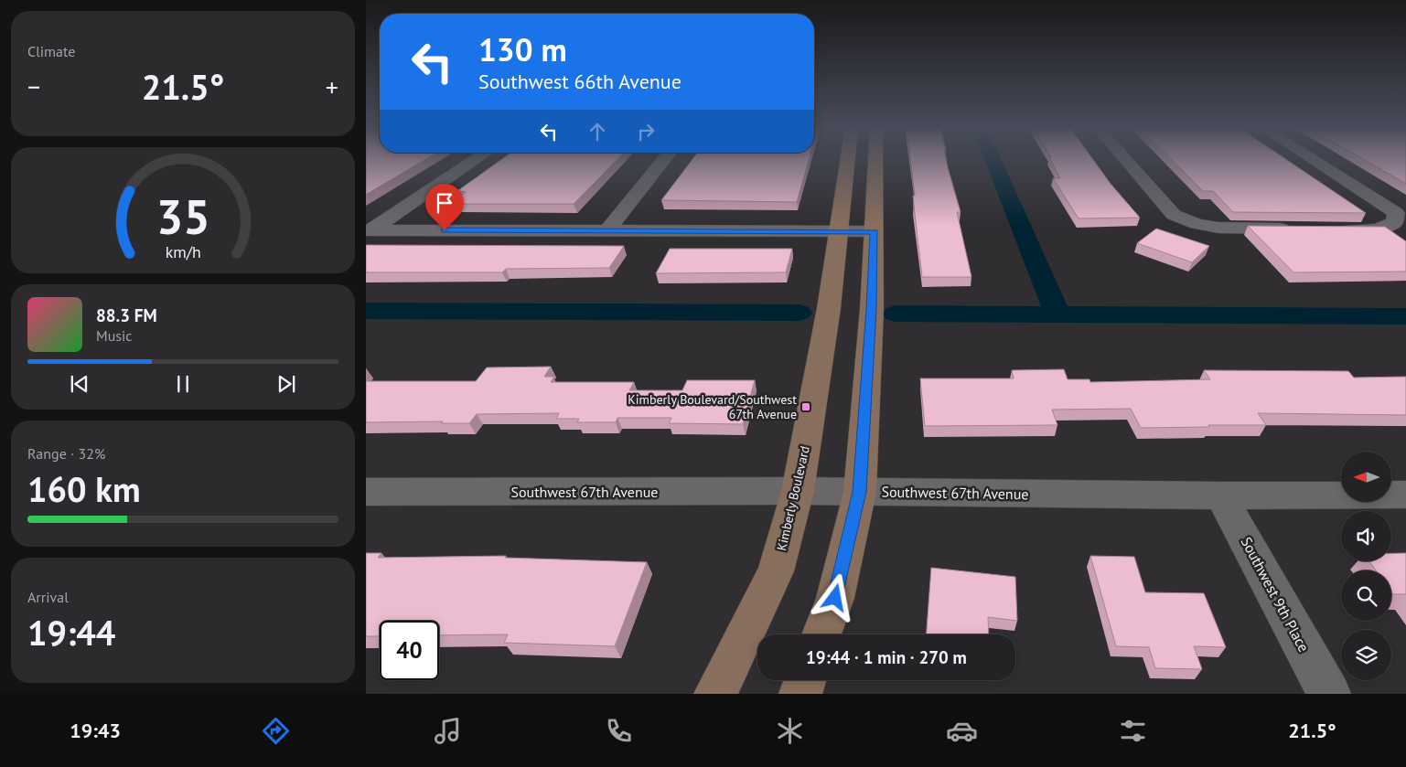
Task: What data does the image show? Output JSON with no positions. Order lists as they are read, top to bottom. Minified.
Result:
{"streets":{"street":["Southwest 67th Avenue","Kimberly Boulevard","Southwest 9th Place"]},"crossings":[["Southwest 67th Avenue","Kimberly Boulevard"],["Southwest 67th Avenue","Southwest 9th Place"]],"places":{"transit":["Kimberly Boulevard/Southwest 67th Avenue"]},"north":"left","page":{"tile":["Climate",["Range · 32%","160 km"],["Arrival","19:44"]],"turn":["130 m","Southwest 66th Avenue"],"heat":["−","21.5°","+"],"song":["88.3 FM","Music"],"limit":"40","trip":"19:44 · 1 min · 270 m","tabs":["19:43","21.5°"],"gauge":["35","km/h"]}}
